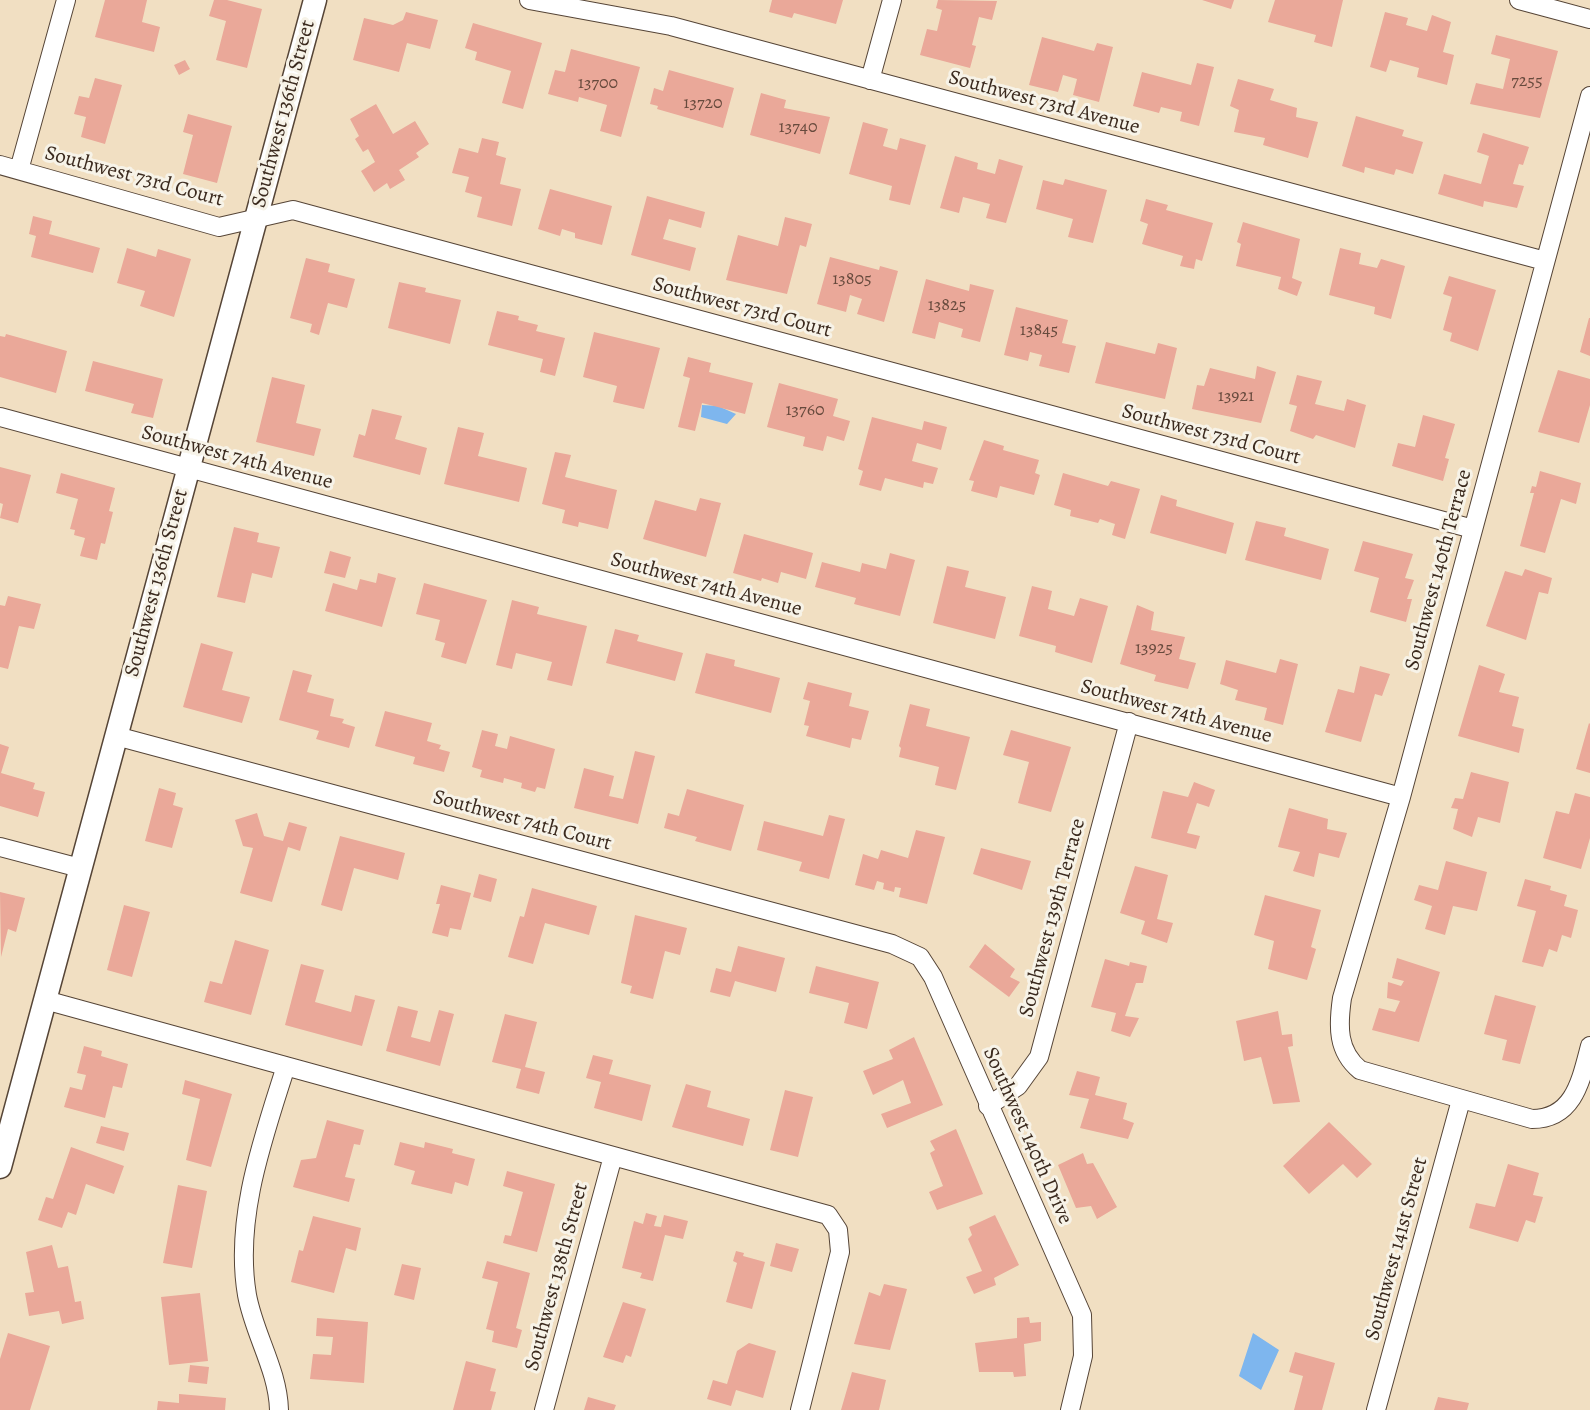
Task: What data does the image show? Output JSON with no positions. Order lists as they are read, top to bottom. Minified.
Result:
{"streets":{"street":["Southwest 73rd Avenue","Southwest 136th Street","Southwest 73rd Court","Southwest 74th Avenue","Southwest 140th Terrace","Southwest 74th Court","Southwest 139th Terrace","Southwest 140th Drive","Southwest 141st Street","Southwest 138th Street"]},"crossings":[["Southwest 73rd Avenue","Southwest 140th Terrace"],["Southwest 136th Street","Southwest 73rd Court"],["Southwest 136th Street","Southwest 74th Avenue"],["Southwest 136th Street","Southwest 74th Court"],["Southwest 73rd Court","Southwest 140th Terrace"],["Southwest 74th Avenue","Southwest 140th Terrace"],["Southwest 74th Avenue","Southwest 139th Terrace"],["Southwest 140th Terrace","Southwest 141st Street"],["Southwest 74th Court","Southwest 140th Drive"],["Southwest 139th Terrace","Southwest 140th Drive"]],"house_numbers":["7255","13700","13720","13740","13805","13825","13845","13921","13760","13925"]}
